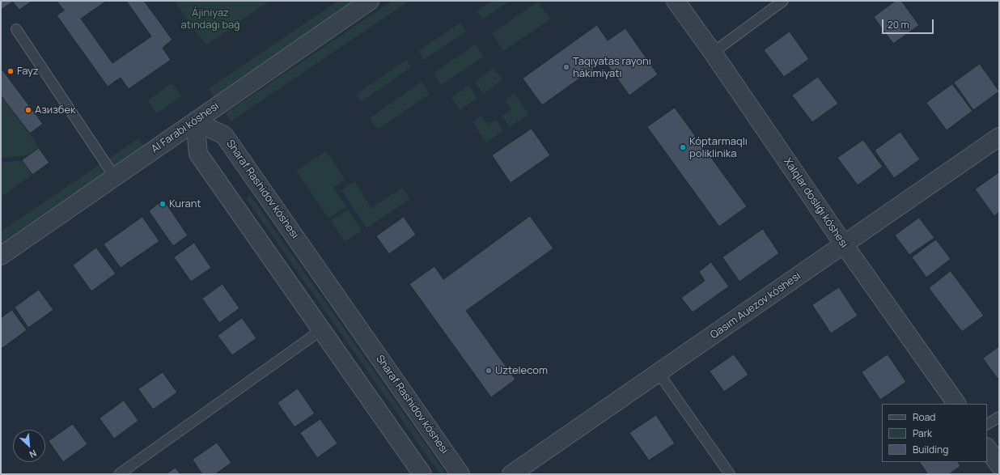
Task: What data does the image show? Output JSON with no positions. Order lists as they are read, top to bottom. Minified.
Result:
{"streets":{"street":["Al Farabi kóshesi","Sharaf Rashidov kóshesi","Xalqlar doslıǵı kóshesi","Qasım Auezov kóshesi"]},"crossings":[["Al Farabi kóshesi","Sharaf Rashidov kóshesi"],["Xalqlar doslıǵı kóshesi","Qasım Auezov kóshesi"]],"parks":["Ájiniyaz atındaǵı baǵ"],"places":["Taqıyatas rayonı hákimiyatı","Fayz","Азизбек","Kóptarmaqlı poliklinika","Kurant","Uztelecom"],"legend":["Road","Park","Building"],"scale_bar":"20 m","north":"bottom right"}
